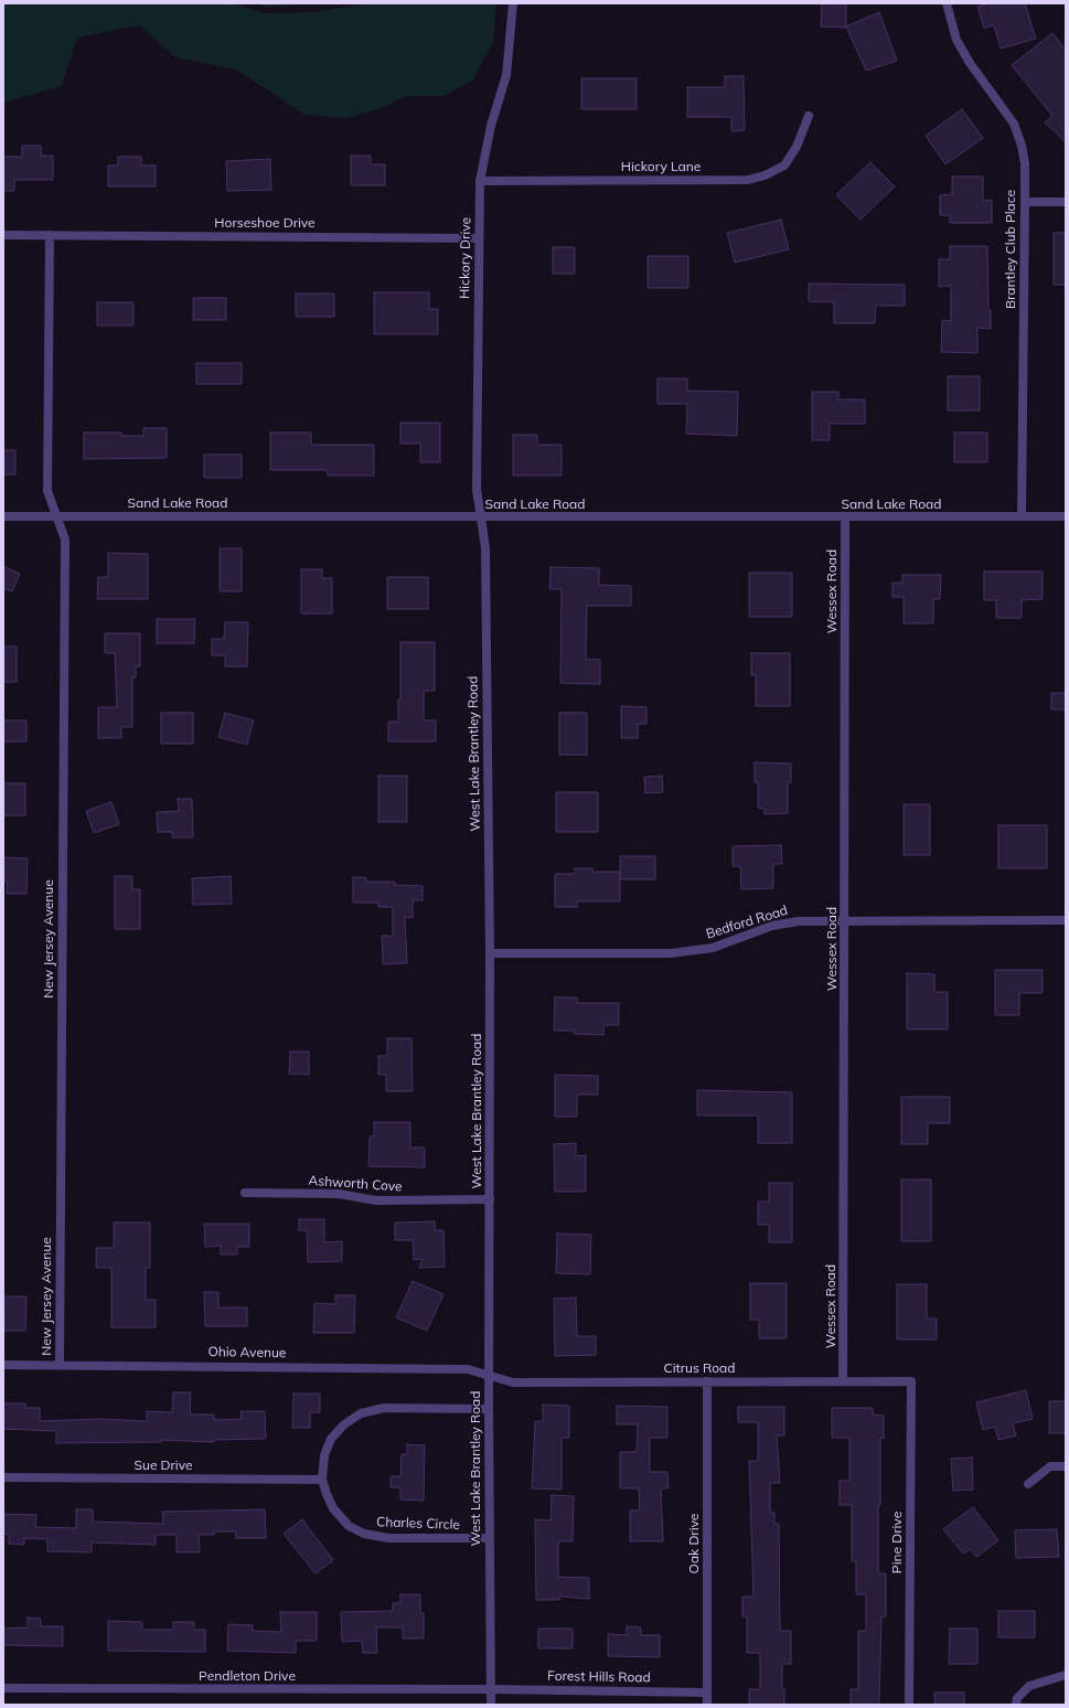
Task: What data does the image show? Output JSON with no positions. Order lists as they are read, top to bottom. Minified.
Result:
{"streets":{"street":["Hickory Lane","Horseshoe Drive","Brantley Club Place","Hickory Drive","Sand Lake Road","Wessex Road","West Lake Brantley Road","Bedford Road","New Jersey Avenue","Ashworth Cove","Ohio Avenue","Citrus Road","Sue Drive","Charles Circle","Pine Drive","Oak Drive","Pendleton Drive","Forest Hills Road"]},"crossings":[["Hickory Lane","Hickory Drive"],["Horseshoe Drive","Hickory Drive"],["Brantley Club Place","Sand Lake Road"],["Hickory Drive","Sand Lake Road"],["Hickory Drive","West Lake Brantley Road"],["Sand Lake Road","Wessex Road"],["Sand Lake Road","West Lake Brantley Road"],["Sand Lake Road","New Jersey Avenue"],["Wessex Road","Bedford Road"],["Wessex Road","Citrus Road"],["West Lake Brantley Road","Bedford Road"],["West Lake Brantley Road","Ashworth Cove"],["West Lake Brantley Road","Ohio Avenue"],["West Lake Brantley Road","Citrus Road"],["West Lake Brantley Road","Charles Circle"],["West Lake Brantley Road","Pendleton Drive"],["West Lake Brantley Road","Forest Hills Road"],["New Jersey Avenue","Ohio Avenue"],["Ohio Avenue","Citrus Road"],["Citrus Road","Pine Drive"],["Citrus Road","Oak Drive"],["Sue Drive","Charles Circle"],["Oak Drive","Forest Hills Road"],["Pendleton Drive","Forest Hills Road"]]}
